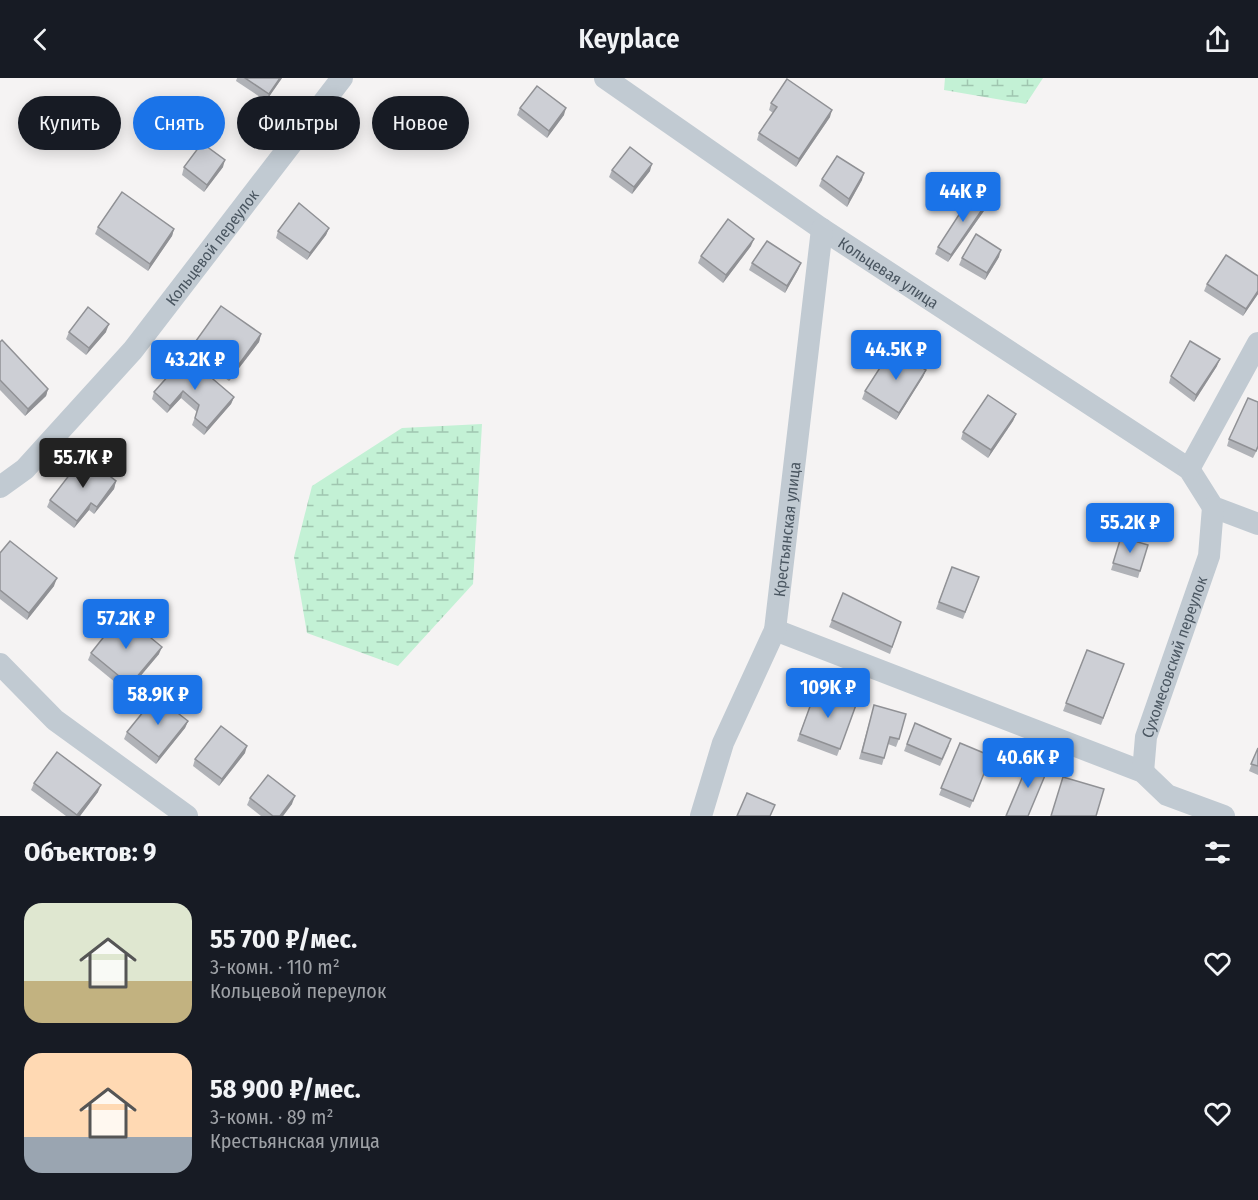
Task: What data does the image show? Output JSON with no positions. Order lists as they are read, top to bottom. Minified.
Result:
{"streets":{"street":["Кольцевой переулок","Кольцевая улица","Крестьянская улица","Сухомесовский переулок"]},"crossings":[["Кольцевая улица","Крестьянская улица"],["Кольцевая улица","Сухомесовский переулок"]],"page":{"header":"Keyplace","chip":["Купить","Снять","Фильтры","Новое"],"price":["44K ₽","44.5K ₽","43.2K ₽","55.7K ₽","55.2K ₽","57.2K ₽","109K ₽","58.9K ₽","40.6K ₽"],"heading":"Объектов: 9","list":[{"name":"55 700 ₽/мес.","note":"3-комн. · 110 m² · Кольцевой переулок"},{"name":"58 900 ₽/мес.","note":"3-комн. · 89 m² · Крестьянская улица"}]}}
